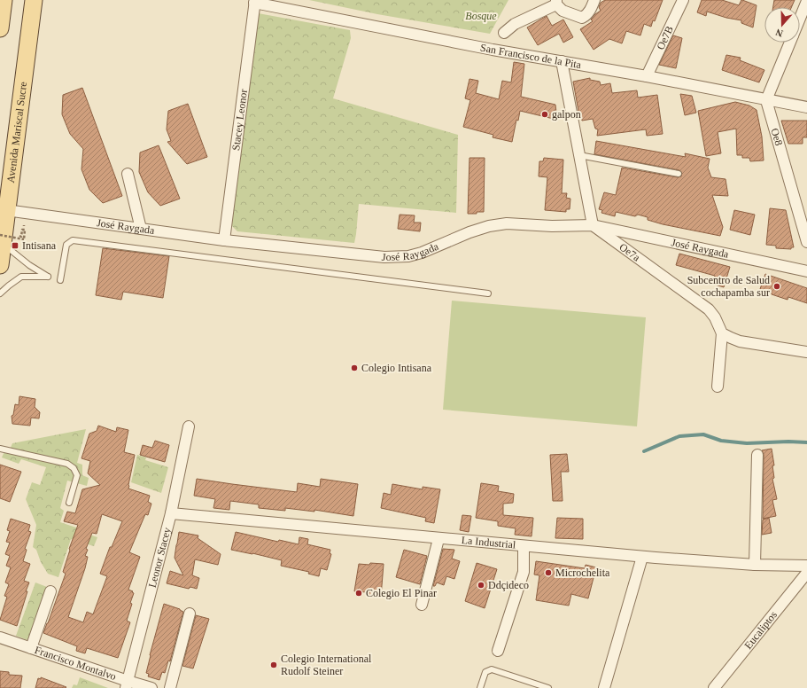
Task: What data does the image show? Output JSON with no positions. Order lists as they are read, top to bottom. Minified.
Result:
{"streets":{"main road":["Avenida Mariscal Sucre"],"street":["Oe7B","San Francisco de la Pita","Stacey Leonor","Oe8","José Raygada","Oe7a","La Industrial","Leonor Stacey","Eucaliptos","Francisco Montalvo"]},"crossings":[["Oe7B","San Francisco de la Pita"],["San Francisco de la Pita","Stacey Leonor"],["San Francisco de la Pita","Oe8"],["Stacey Leonor","José Raygada"],["Avenida Mariscal Sucre","José Raygada"],["José Raygada","Oe7a"],["La Industrial","Leonor Stacey"],["Leonor Stacey","Francisco Montalvo"]],"parks":["Bosque"],"places":{"other":["galpon","Subcentro de Salud cochapamba sur","Colegio Intisana","Microchelita","Ddçideco","Colegio El Pinar","Colegio International Rudolf Steiner"],"transit":["Intisana"]},"north":"bottom"}
